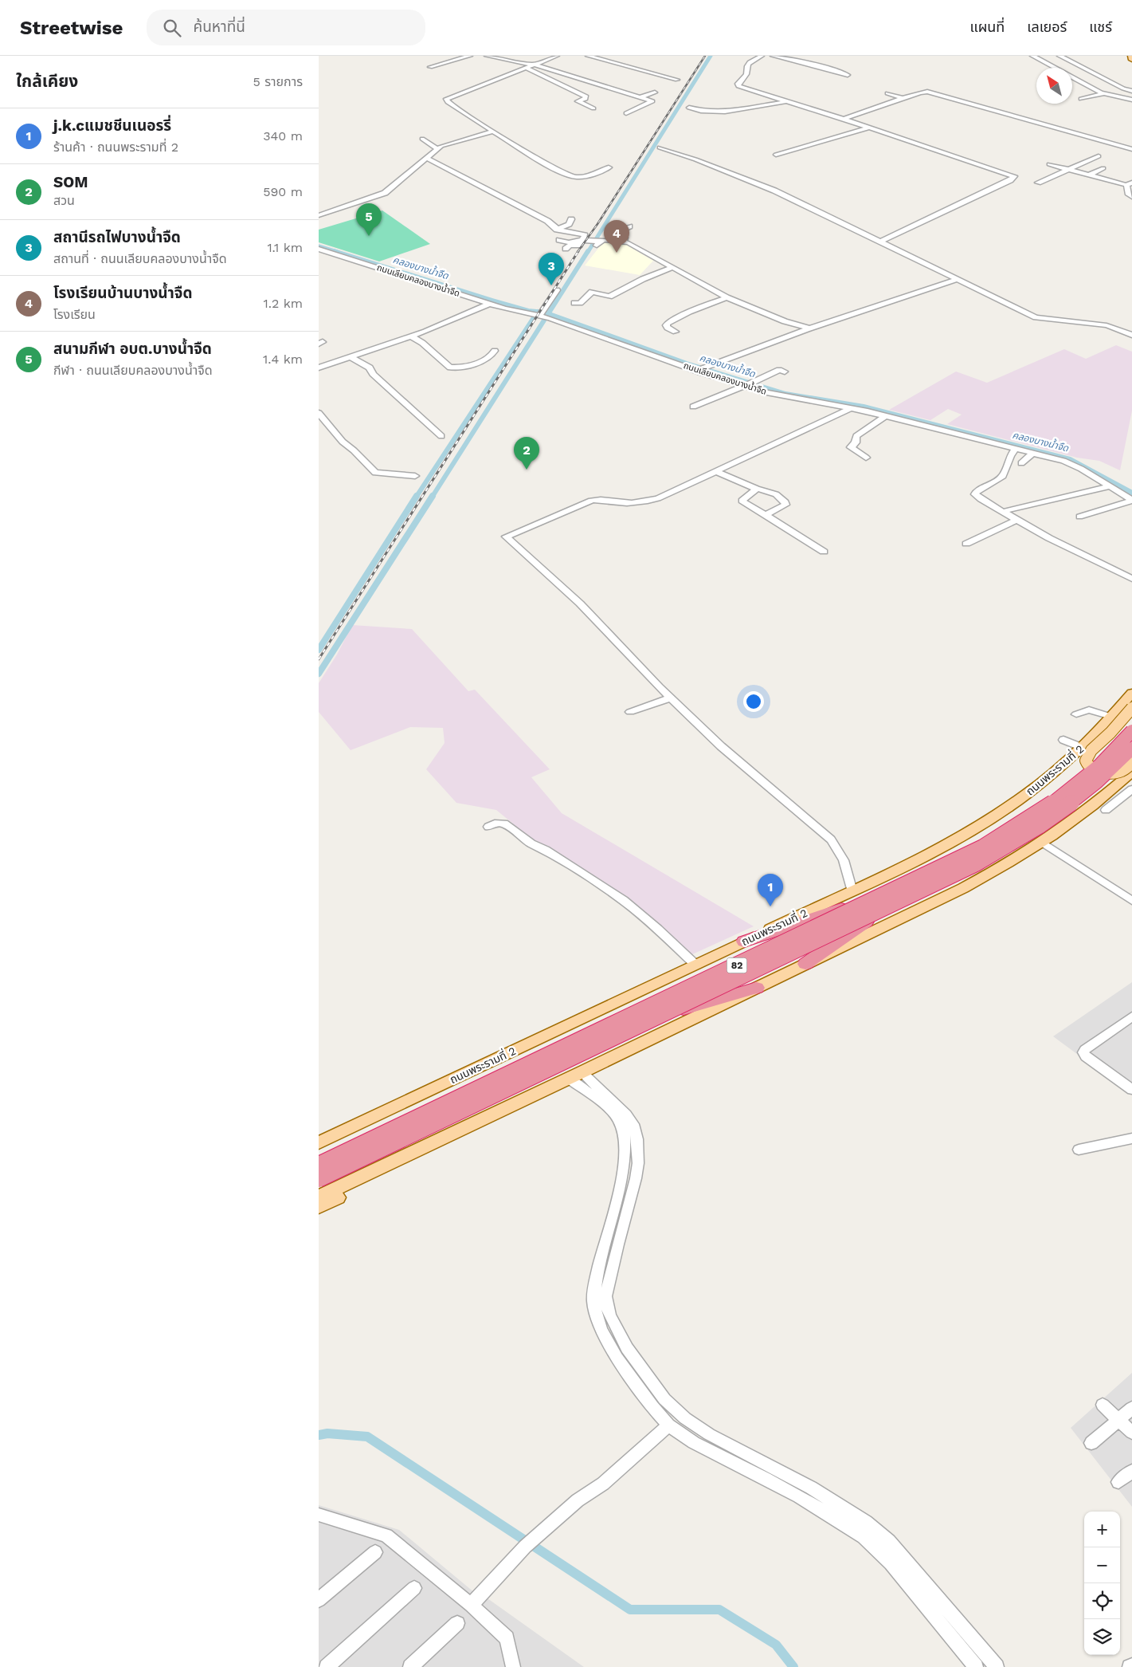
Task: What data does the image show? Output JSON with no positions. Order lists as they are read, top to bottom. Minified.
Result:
{"streets":{"highway":["ถนนพระรามที่ 2","82"],"street":["ถนนเลียบคลองบางน้ำจืด"]},"water":["คลองบางน้ำจืด"],"north":"top left","page":{"header":"Streetwise","search":"ค้นหาที่นี่","nav":["แผนที่","เลเยอร์","แชร์"],"heading":["ใกล้เคียง","5 รายการ"],"list":[{"mark":"1","name":"j.k.cแมชชีนเนอรรี่","note":"ร้านค้า · ถนนพระรามที่ 2","value":"340 m"},{"mark":"2","name":"SOM","note":"สวน","value":"590 m"},{"mark":"3","name":"สถานีรถไฟบางน้ำจืด","note":"สถานที่ · ถนนเลียบคลองบางน้ำจืด","value":"1.1 km"},{"mark":"4","name":"โรงเรียนบ้านบางนํ้าจืด","note":"โรงเรียน","value":"1.2 km"},{"mark":"5","name":"สนามกีฬา อบต.บางน้ำจืด","note":"กีฬา · ถนนเลียบคลองบางน้ำจืด","value":"1.4 km"}],"pins":["5","4","3","2","1"],"map_buttons":["+","−"]}}
